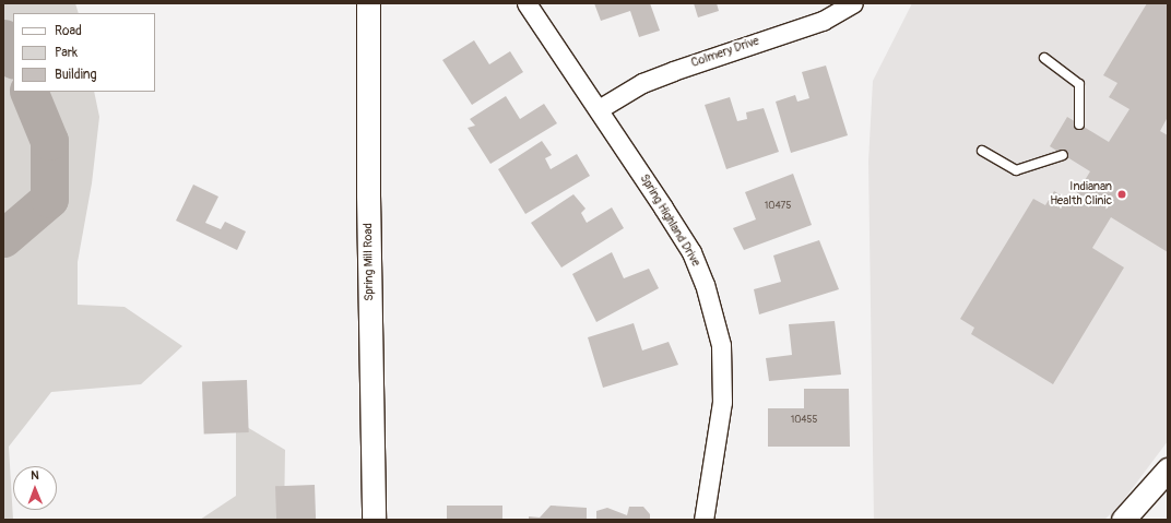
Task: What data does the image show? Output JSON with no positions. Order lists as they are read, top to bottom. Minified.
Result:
{"streets":{"street":["Colmery Drive","Spring Highland Drive","Spring Mill Road"]},"crossings":[["Colmery Drive","Spring Highland Drive"]],"places":["Indianan Health Clinic"],"house_numbers":["10475","10455"],"legend":["Road","Park","Building"],"north":"top"}
